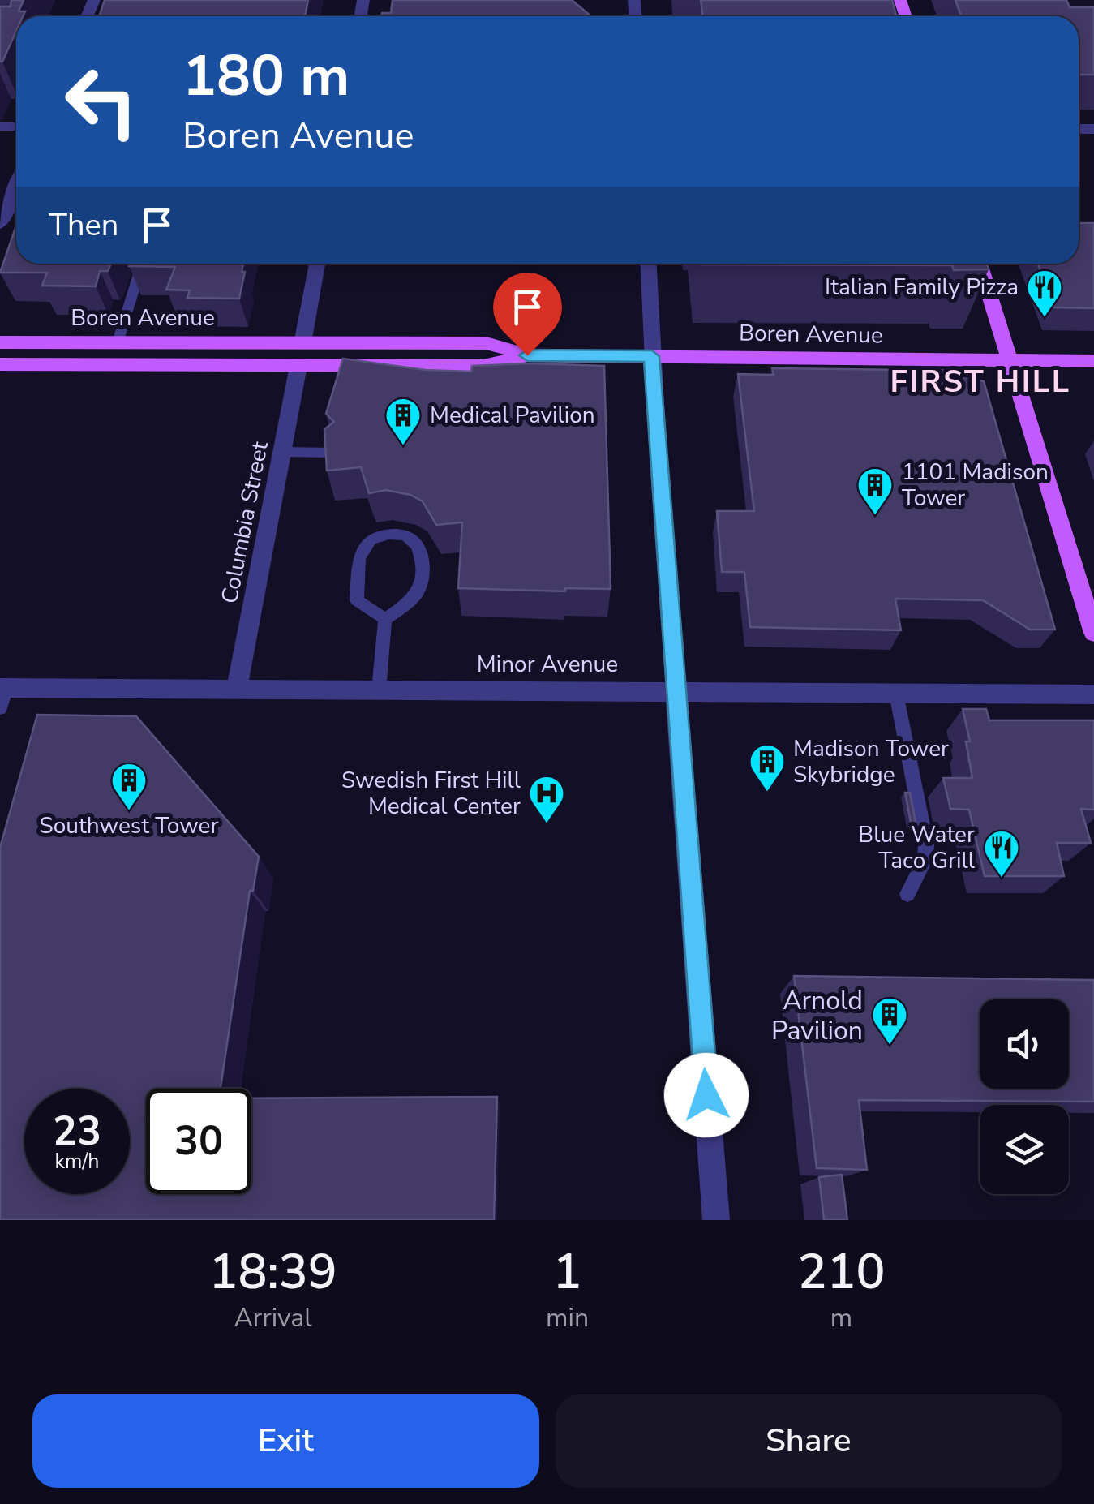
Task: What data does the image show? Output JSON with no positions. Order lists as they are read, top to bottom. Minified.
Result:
{"streets":{"main road":["Boren Avenue"],"street":["Columbia Street","Minor Avenue"]},"crossings":[["Boren Avenue","Columbia Street"],["Columbia Street","Minor Avenue"]],"districts":["FIRST HILL"],"places":{"restaurant":["Italian Family Pizza","Blue Water Taco Grill"],"building":["Medical Pavilion","1101 Madison Tower","Madison Tower Skybridge","Southwest Tower","Arnold Pavilion"],"hospital":["Swedish First Hill Medical Center"]},"page":{"turn":["180 m","Boren Avenue"],"then":"Then","speed":"23 km/h","limit":"30","eta":["18:39","Arrival","1","min","210","m"],"buttons":["Exit","Share"]}}
